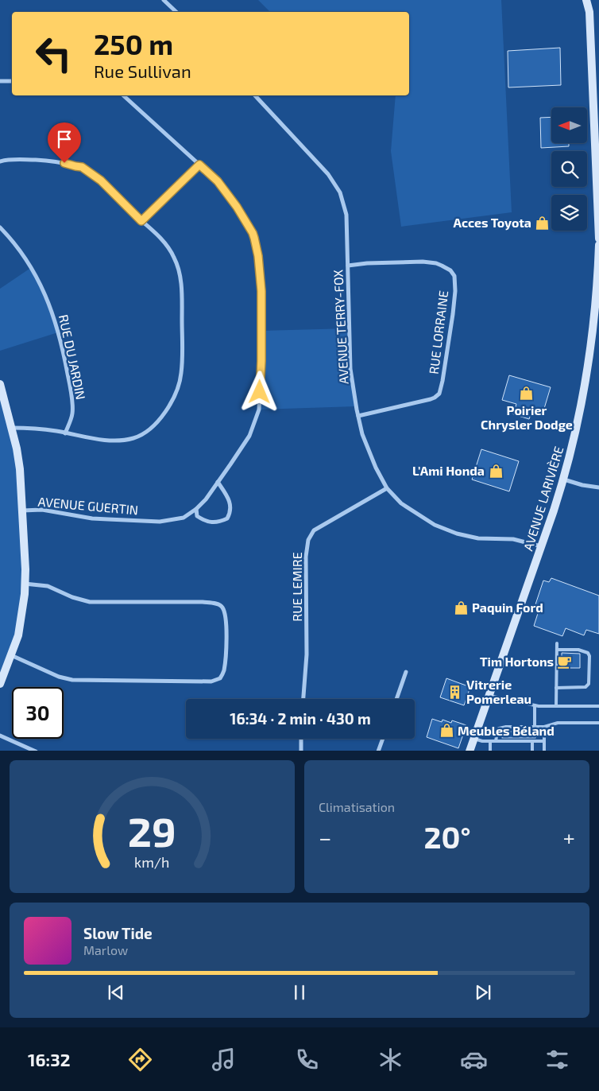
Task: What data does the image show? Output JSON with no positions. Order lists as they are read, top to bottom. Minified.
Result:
{"streets":{"main road":["AVENUE LARIVIÈRE"],"street":["AVENUE TERRY-FOX","RUE LORRAINE","RUE DU JARDIN","AVENUE GUERTIN","RUE LEMIRE"]},"crossings":[["AVENUE TERRY-FOX","RUE LORRAINE"],["AVENUE TERRY-FOX","AVENUE LARIVIÈRE"],["AVENUE TERRY-FOX","RUE LEMIRE"]],"places":{"shop":["Acces Toyota","Poirier Chrysler Dodge","L'Ami Honda","Paquin Ford","Meubles Béland"],"cafe":["Tim Hortons"],"building":["Vitrerie Pomerleau"]},"north":"left","page":{"turn":["250 m","Rue Sullivan"],"limit":"30","trip":"16:34 · 2 min · 430 m","tile":"Climatisation","heat":["−","20°","+"],"song":["Slow Tide","Marlow"],"tabs":"16:32","gauge":["29","km/h"]}}
